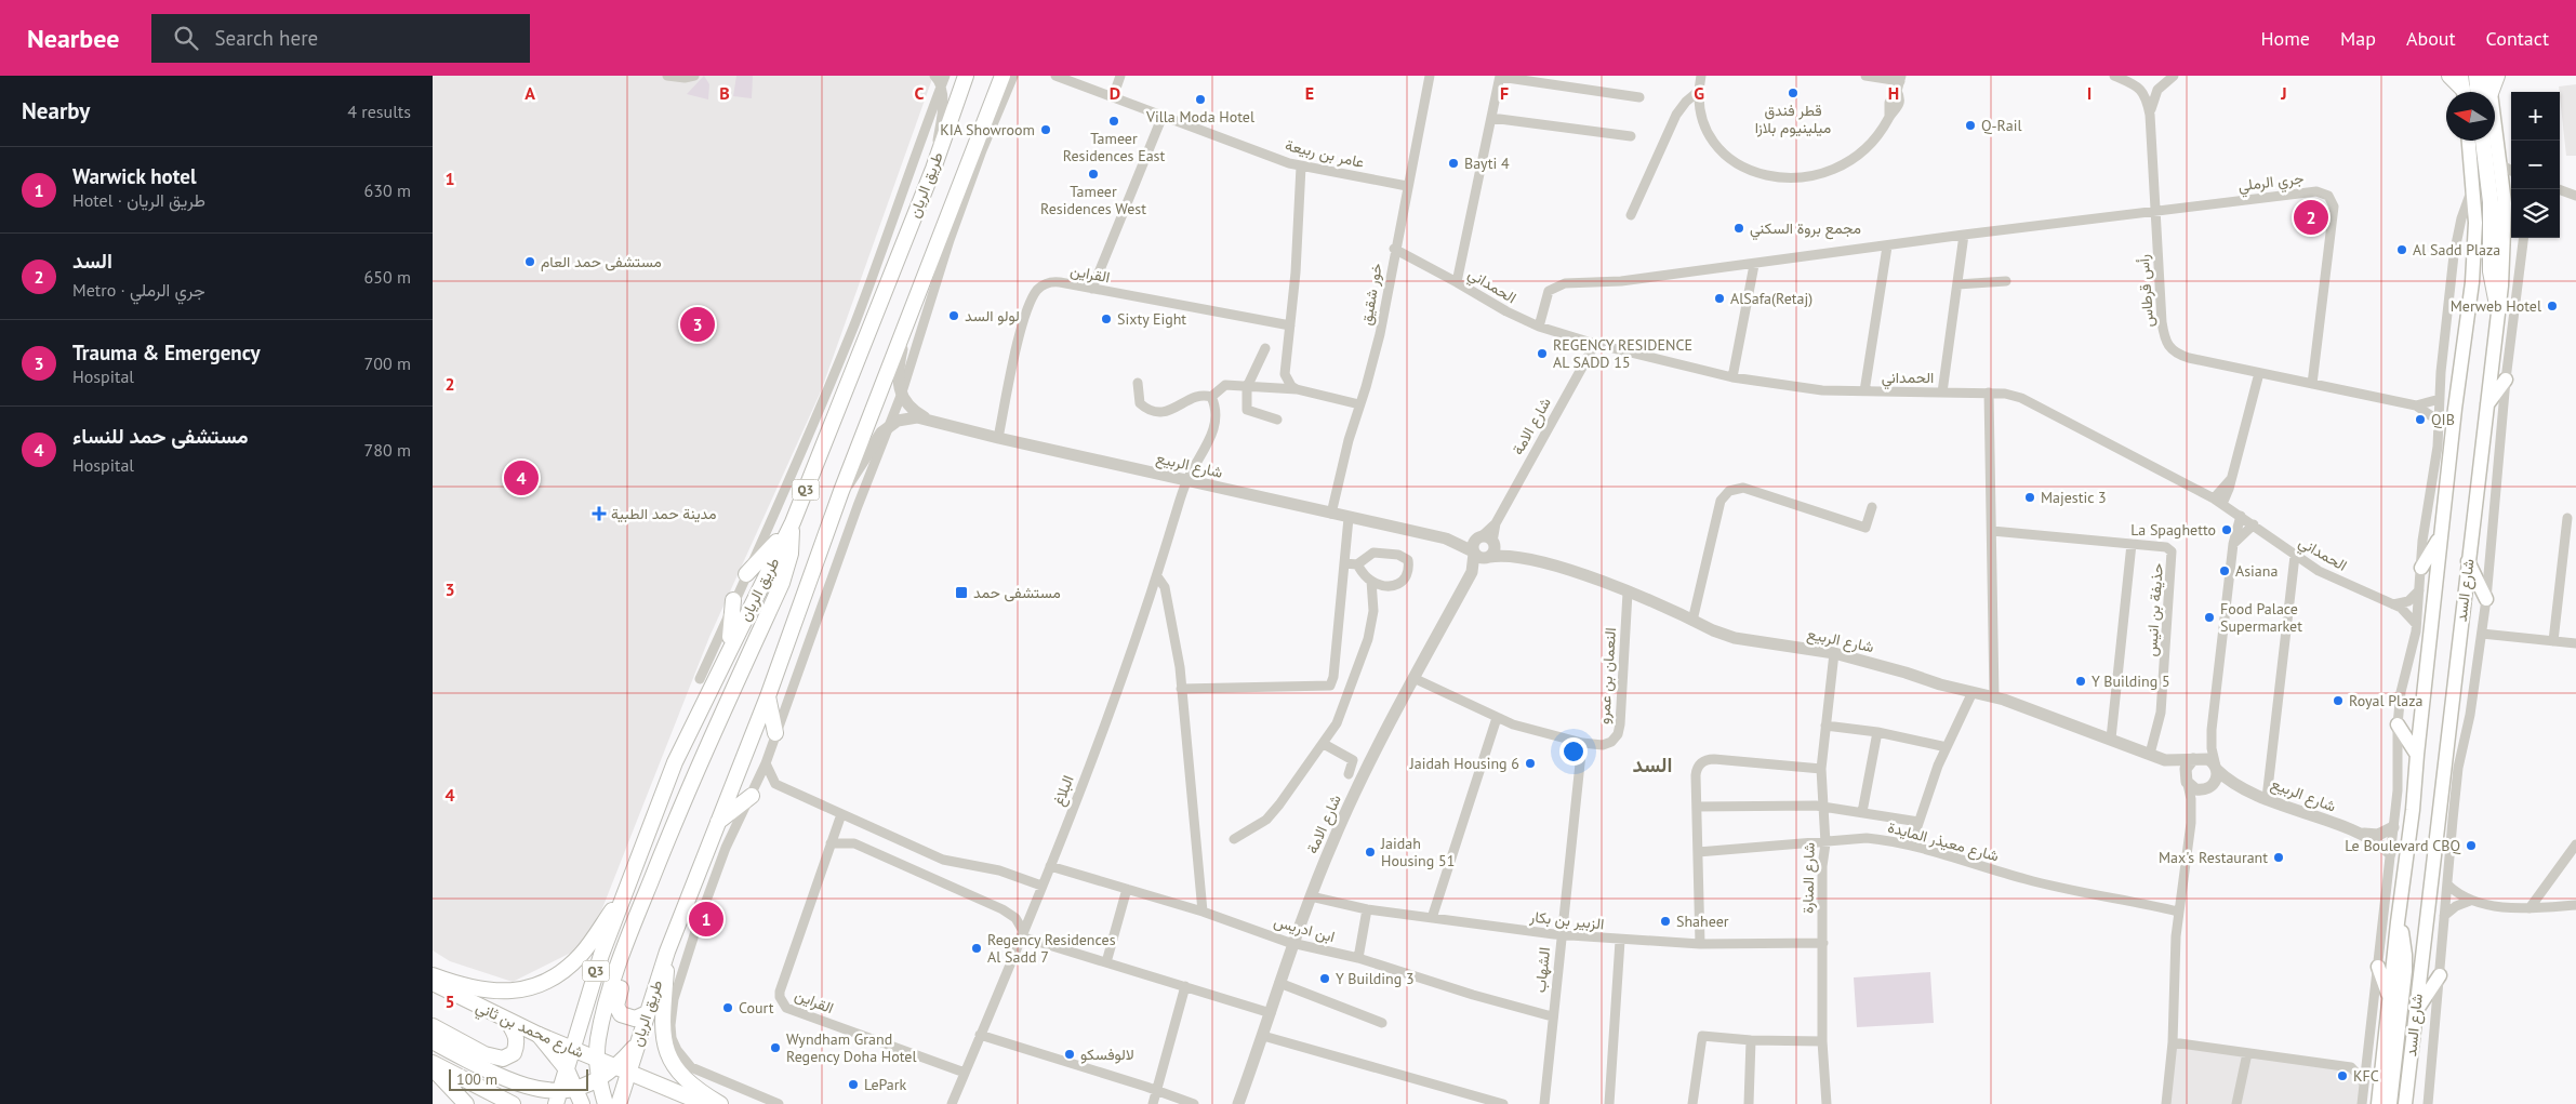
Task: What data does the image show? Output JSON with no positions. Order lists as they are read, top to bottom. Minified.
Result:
{"streets":{"main road":["طريق الريان","Q3","شارع السد","شارع محمد بن ثاني"],"street":["عامر بن ربيعة","جري الرملي","القراين","الحمداني","رأس قرطاس","خور شقيق","شارع الامة","شارع الربيع","حذيفة بن انيس","النعمان بن عمرو","البلاغ","شارع معيذر المايدة","شارع المنارة","الزبير بن بكار","ابن ادريس","الشهاب"]},"crossings":[["عامر بن ربيعة","خور شقيق"],["جري الرملي","رأس قرطاس"],["طريق الريان","شارع الربيع"],["طريق الريان","شارع محمد بن ثاني"],["القراين","شارع الربيع"],["القراين","البلاغ"],["الحمداني","خور شقيق"],["الحمداني","شارع الامة"],["الحمداني","شارع السد"],["خور شقيق","شارع الربيع"],["شارع الامة","شارع الربيع"],["شارع الامة","النعمان بن عمرو"],["شارع الامة","الزبير بن بكار"],["شارع الامة","ابن ادريس"],["شارع الربيع","شارع السد"],["شارع الربيع","حذيفة بن انيس"],["شارع الربيع","النعمان بن عمرو"],["شارع الربيع","البلاغ"],["شارع الربيع","شارع المنارة"],["النعمان بن عمرو","الشهاب"],["البلاغ","ابن ادريس"],["شارع معيذر المايدة","شارع المنارة"],["شارع المنارة","الزبير بن بكار"],["الزبير بن بكار","الشهاب"],["ابن ادريس","الشهاب"]],"districts":["السد"],"places":{"other":["قطر فندق ميلينيوم بلازا","Villa Moda Hotel","Tameer Residences East","Q-Rail","KIA Showroom","Bayti 4","Tameer Residences West","مجمع بروة السكني","Al Sadd Plaza","مستشفى حمد العام","AlSafa(Retaj)","Merweb Hotel","لولو السد","Sixty Eight","REGENCY RESIDENCE AL SADD 15","QIB","Majestic 3","La Spaghetto","Asiana","Food Palace Supermarket","Y Building 5","Royal Plaza","Jaidah Housing 6","Le Boulevard CBQ","Jaidah Housing 51","Max's Restaurant","Shaheer","Regency Residences Al Sadd 7","Y Building 3","Court","Wyndham Grand Regency Doha Hotel","لالوفسكو","KFC","LePark"],"health":["مدينة حمد الطبية"],"transit":["مستشفى حمد"]},"scale_bar":"100 m","north":"left","page":{"header":"Nearbee","search":"Search here","nav":["Home","Map","About","Contact"],"heading":["Nearby","4 results"],"map_buttons":["+","−"],"list":[{"mark":"1","name":"Warwick hotel","note":"Hotel · طريق الريان","value":"630 m"},{"mark":"2","name":"السد","note":"Metro · جري الرملي","value":"650 m"},{"mark":"3","name":"Trauma & Emergency","note":"Hospital","value":"700 m"},{"mark":"4","name":"مستشفى حمد للنساء","note":"Hospital","value":"780 m"}],"pins":["2","3","4","1"],"scale":"100 m"},"grid":{"columns":["A","B","C","D","E","F","G","H","I","J"],"rows":["1","2","3","4","5"]}}
